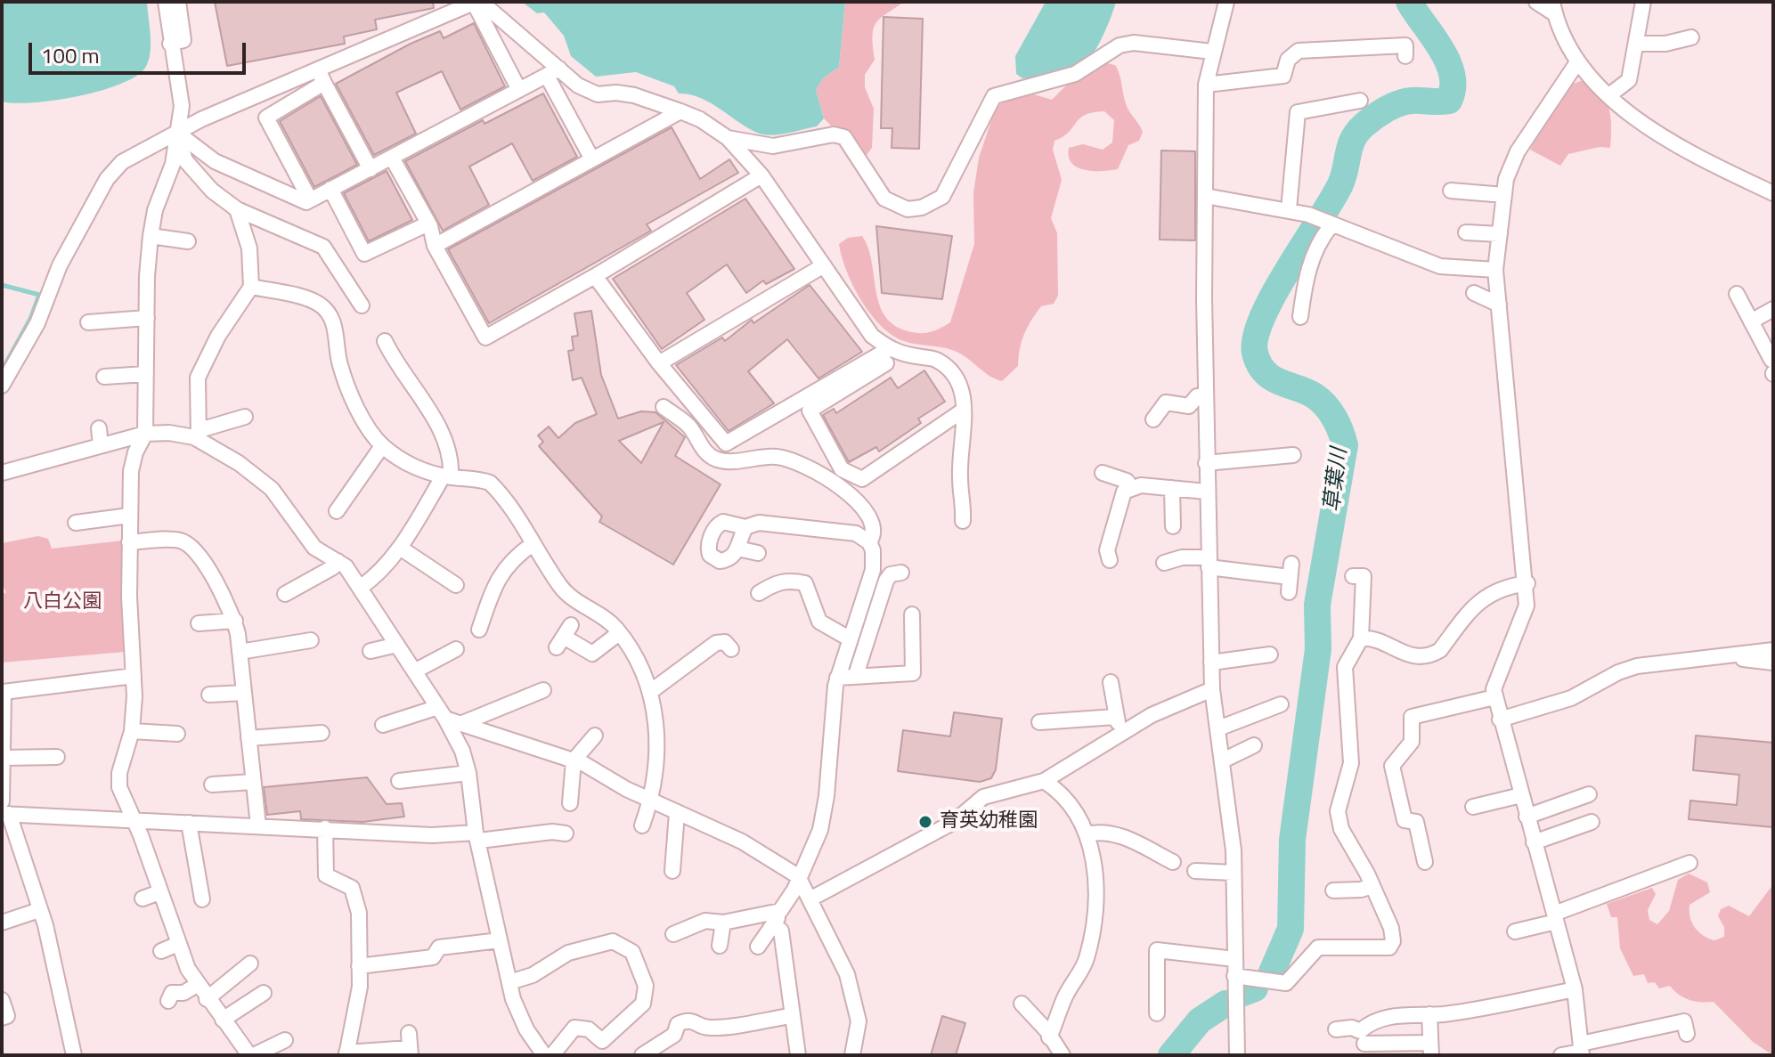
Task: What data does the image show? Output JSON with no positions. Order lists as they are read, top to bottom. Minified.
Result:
{"water":["草葉川"],"parks":["八白公園"],"places":["育英幼稚園"],"scale_bar":"100 m"}
